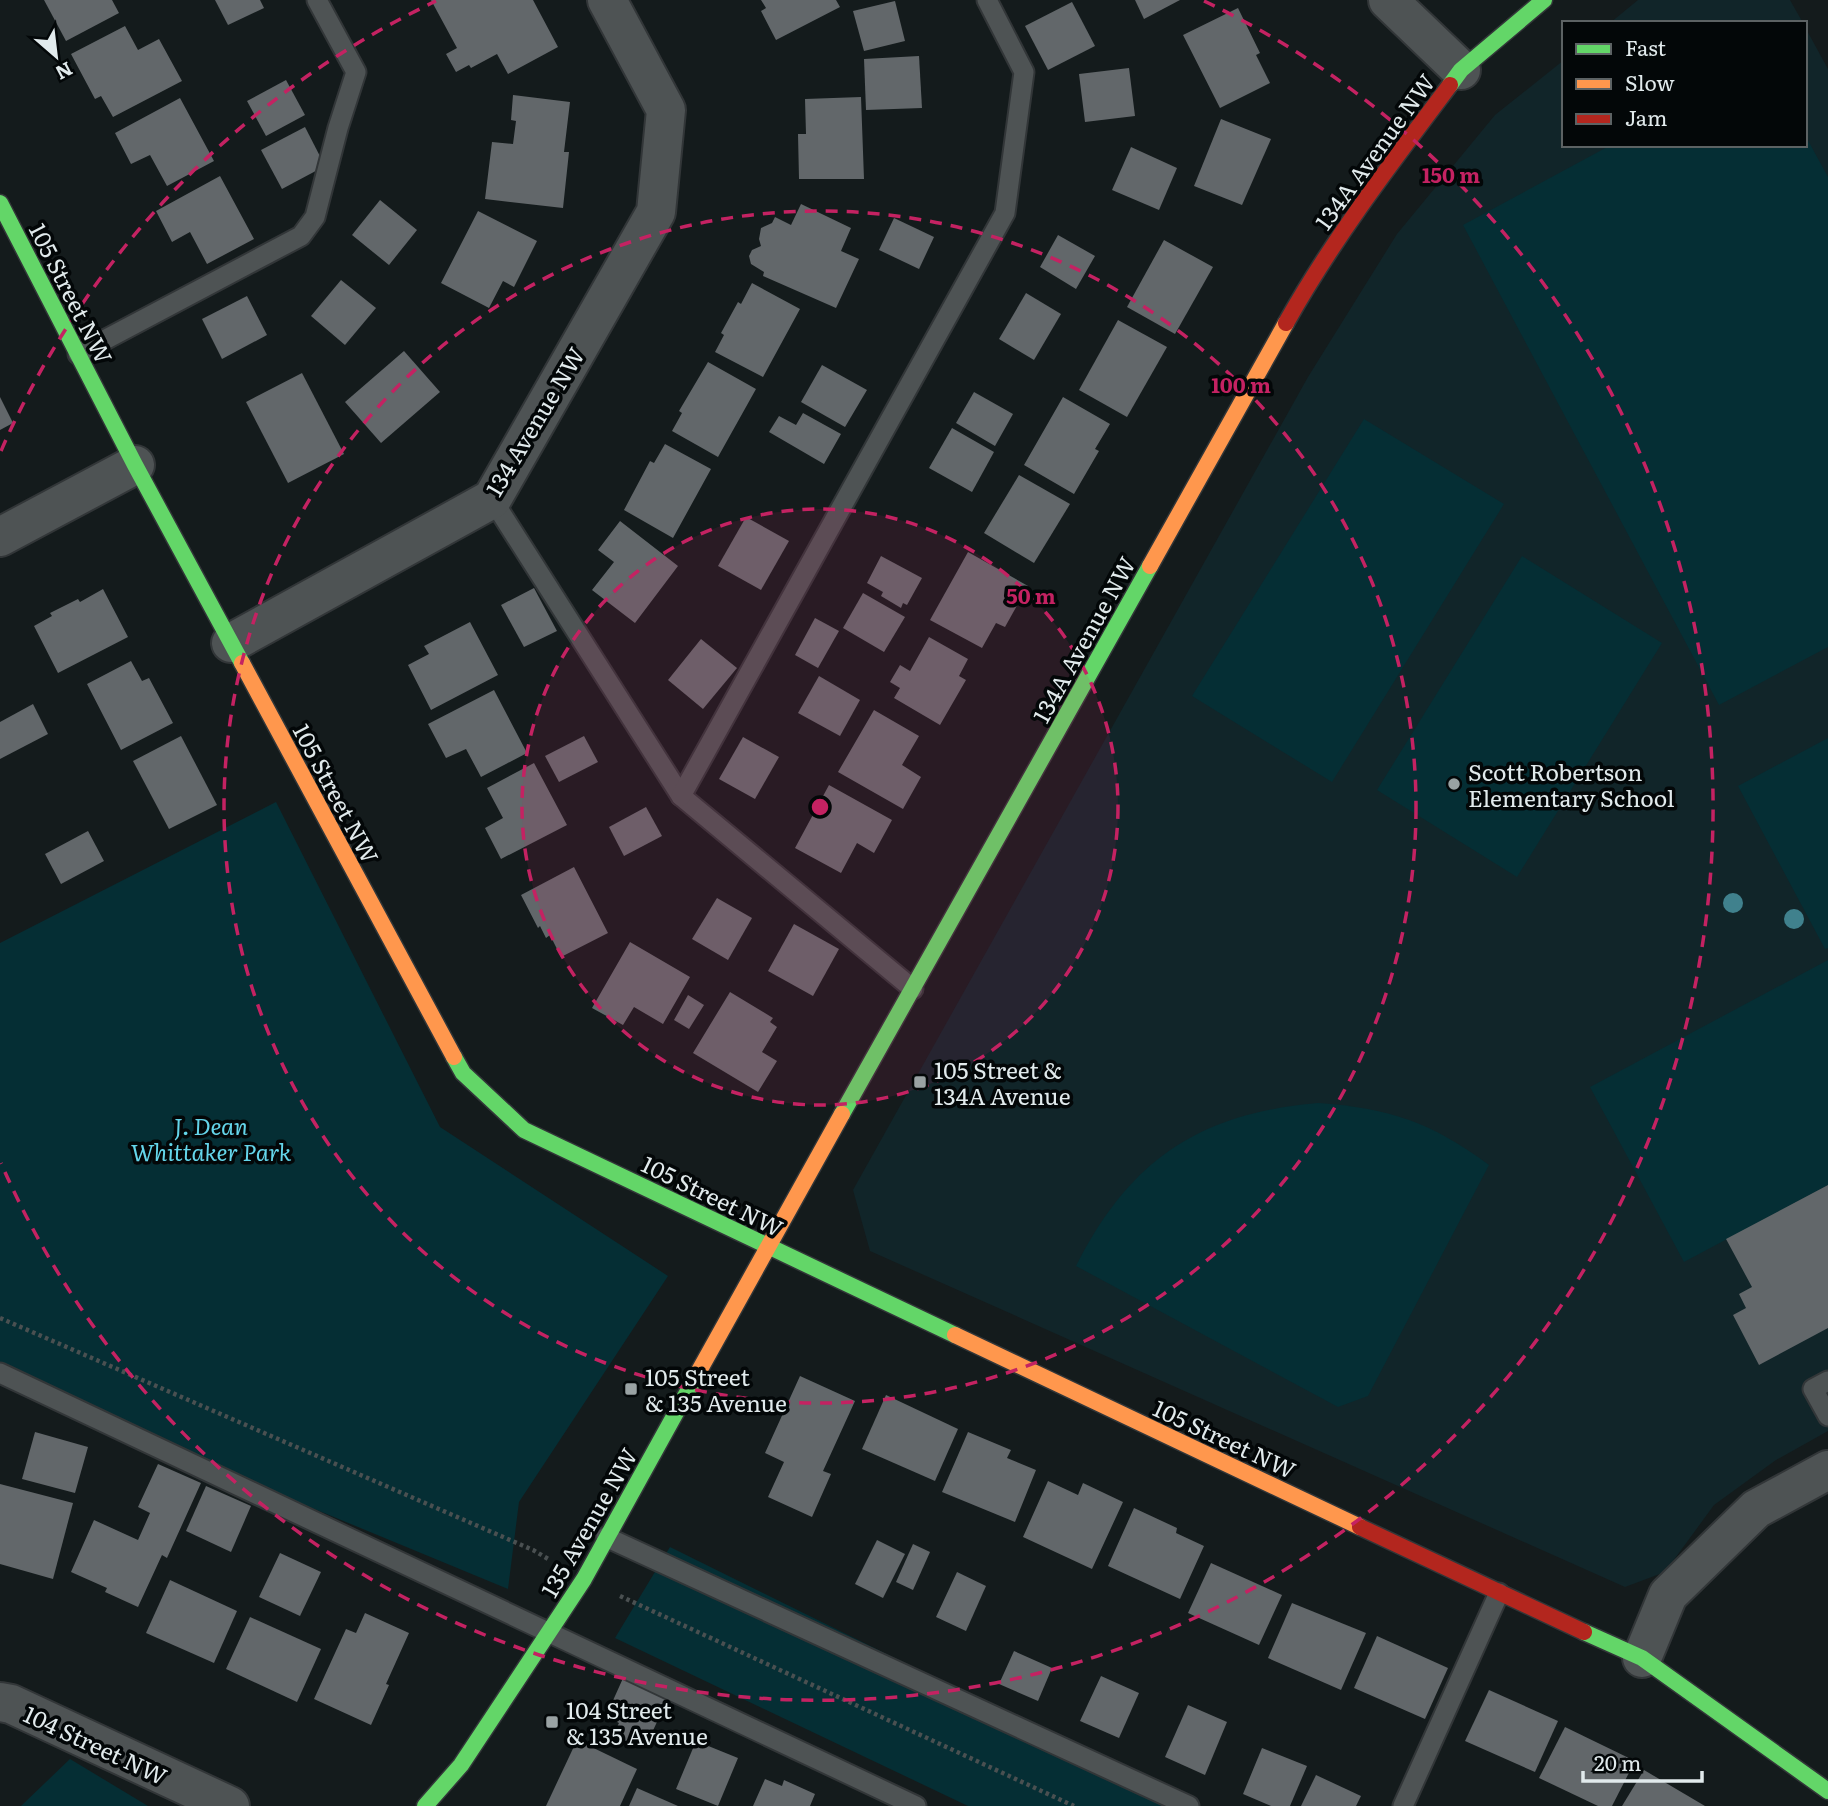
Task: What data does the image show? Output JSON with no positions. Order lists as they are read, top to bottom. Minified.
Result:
{"streets":{"street":["134A Avenue NW","105 Street NW","134 Avenue NW","135 Avenue NW","104 Street NW"]},"crossings":[["134A Avenue NW","105 Street NW"],["134A Avenue NW","135 Avenue NW"],["105 Street NW","134 Avenue NW"],["105 Street NW","135 Avenue NW"]],"parks":["J. Dean Whittaker Park"],"places":{"other":["Scott Robertson Elementary School"],"transit":["105 Street & 134A Avenue","105 Street & 135 Avenue","104 Street & 135 Avenue"]},"legend":["Fast","Slow","Jam"],"scale_bar":"20 m","north":"bottom right","rings":["150 m","100 m","50 m"]}
